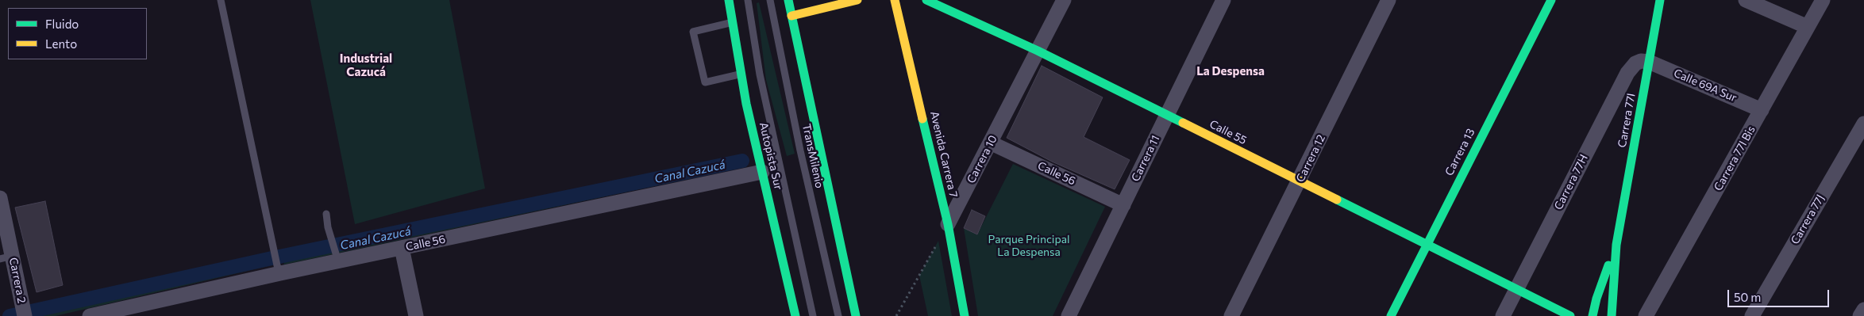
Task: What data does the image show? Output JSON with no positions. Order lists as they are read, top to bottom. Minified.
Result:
{"streets":{"main road":["Carrera 77I","Calle 55","Carrera 13","Avenida Carrera 7","Autopista Sur"],"street":["Calle 69A Sur","Carrera 11","Carrera 12","Carrera 77I Bis","Carrera 10","Calle 56","Carrera 77H","Carrera 77J","Carrera 2"],"lane":["TransMilenio"]},"crossings":[["Calle 69A Sur","Carrera 77I"],["Calle 69A Sur","Carrera 77I Bis"],["Calle 69A Sur","Carrera 77H"],["Carrera 77I","Carrera 77H"],["Calle 55","Carrera 13"],["Calle 55","Carrera 11"],["Calle 55","Carrera 12"],["Calle 55","Carrera 10"],["Calle 55","Carrera 77H"],["Avenida Carrera 7","Carrera 10"],["Autopista Sur","Calle 56"],["Carrera 11","Calle 56"],["Carrera 10","Calle 56"]],"districts":["Industrial Cazucá","La Despensa"],"water":["Canal Cazucá"],"parks":["Parque Principal La Despensa"],"legend":["Fluido","Lento"],"scale_bar":"50 m"}
